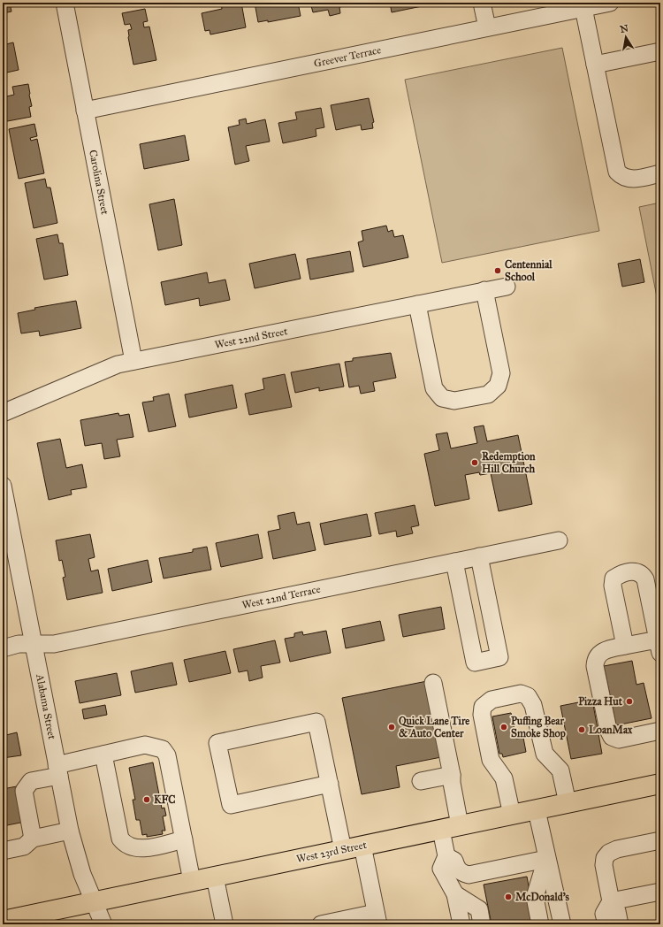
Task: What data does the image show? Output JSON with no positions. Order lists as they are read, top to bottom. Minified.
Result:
{"streets":{"main road":["West 23rd Street"],"street":["Greever Terrace","Carolina Street","West 22nd Street","West 22nd Terrace","Alabama Street"]},"crossings":[["Greever Terrace","Carolina Street"],["Carolina Street","West 22nd Street"],["West 22nd Terrace","Alabama Street"],["Alabama Street","West 23rd Street"]],"places":["Centennial School","Redemption Hill Church","Pizza Hut","Quick Lane Tire & Auto Center","Puffing Bear Smoke Shop","LoanMax","KFC","McDonald's"],"north":"top"}
